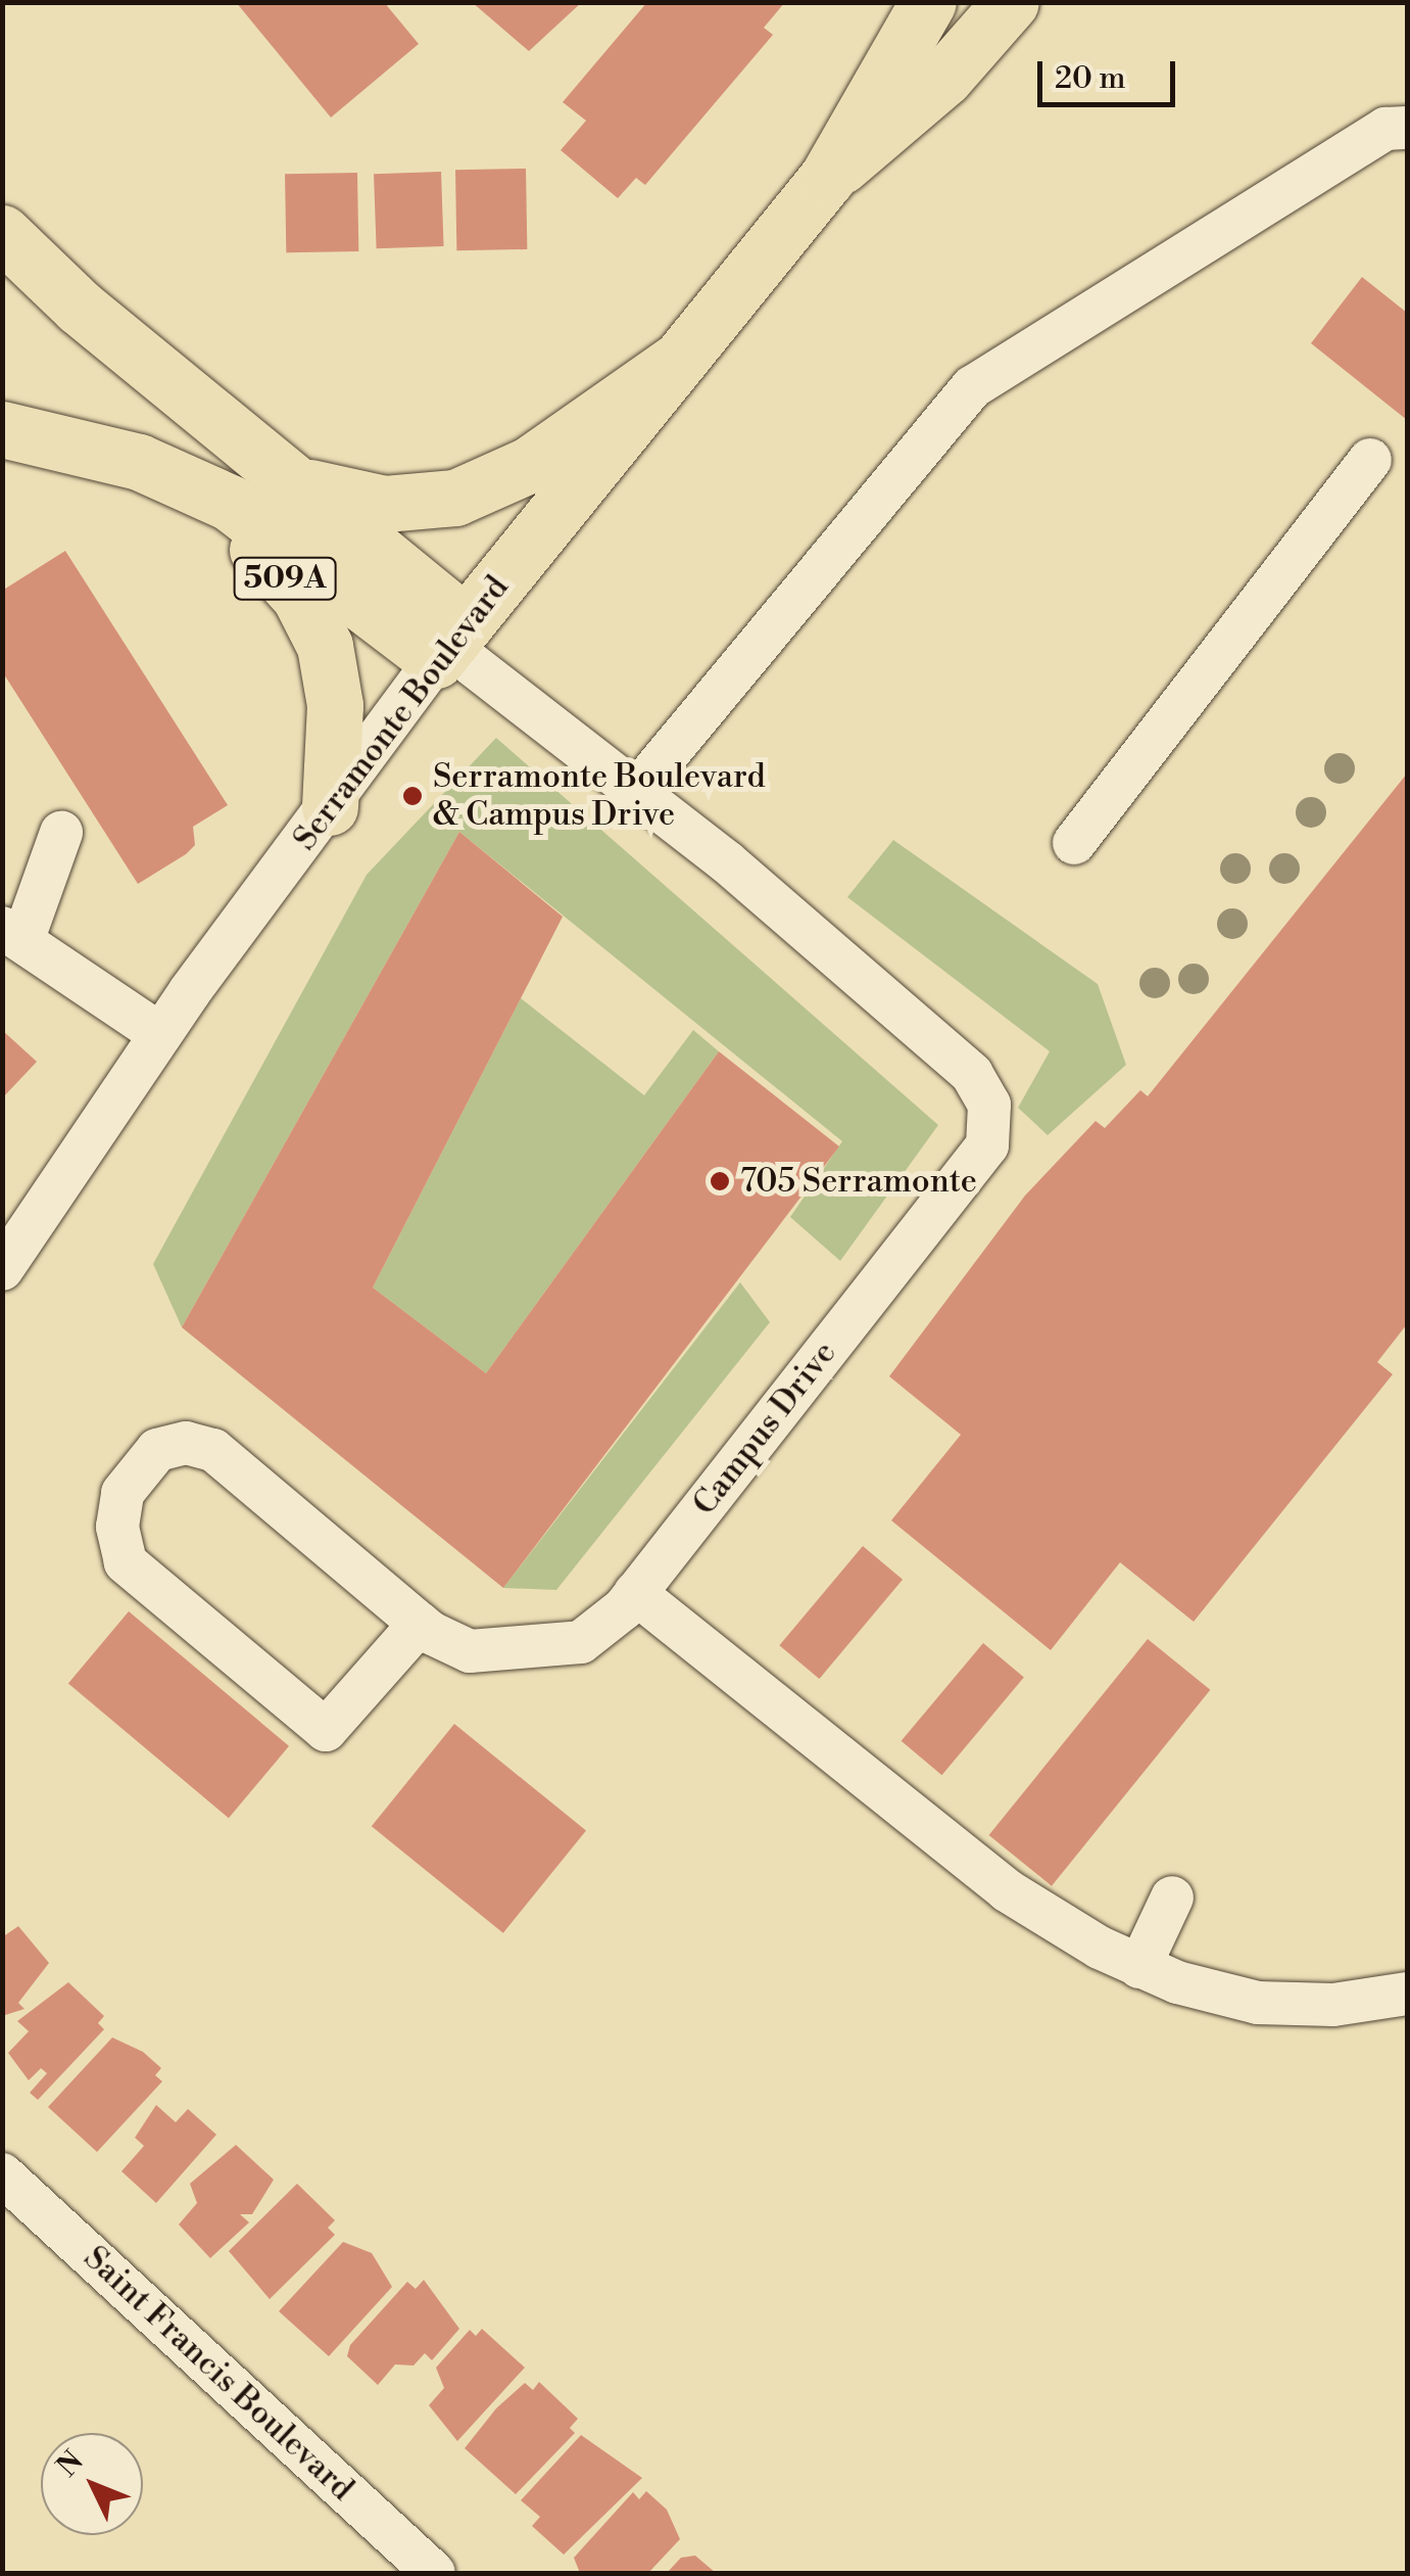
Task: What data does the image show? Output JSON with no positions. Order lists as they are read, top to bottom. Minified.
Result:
{"streets":{"main road":["509A","Serramonte Boulevard"],"street":["Campus Drive","Saint Francis Boulevard"]},"crossings":[["509A","Serramonte Boulevard"],["509A","Campus Drive"],["Serramonte Boulevard","Campus Drive"]],"places":["Serramonte Boulevard & Campus Drive","705 Serramonte"],"scale_bar":"20 m","north":"top left"}
